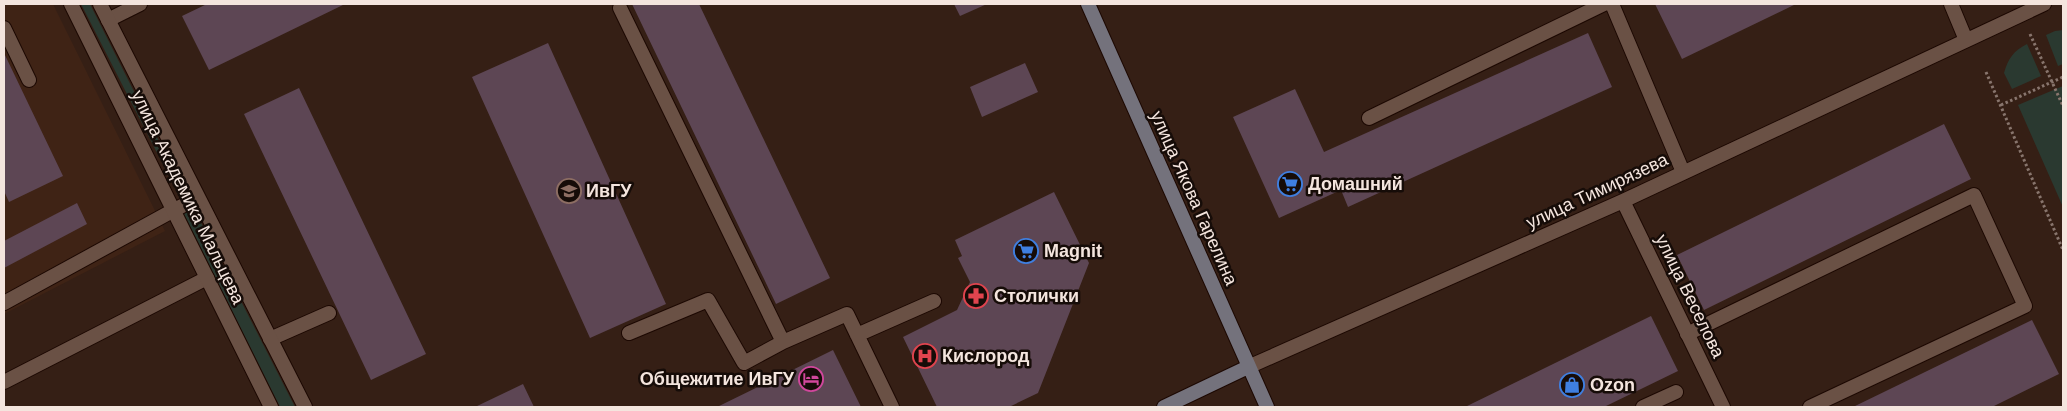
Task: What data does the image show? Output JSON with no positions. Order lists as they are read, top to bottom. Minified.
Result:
{"streets":{"main road":["улица Тимирязева","улица Якова Гарелина"],"street":["улица Академика Мальцева","улица Веселова"]},"crossings":[["улица Тимирязева","улица Якова Гарелина"],["улица Тимирязева","улица Веселова"]],"places":{"supermarket":["Домашний","Magnit"],"school or university":["ИвГУ"],"pharmacy":["Столички"],"hospital":["Кислород"],"hotel":["Общежитие ИвГУ"],"shop":["Ozon"]}}
